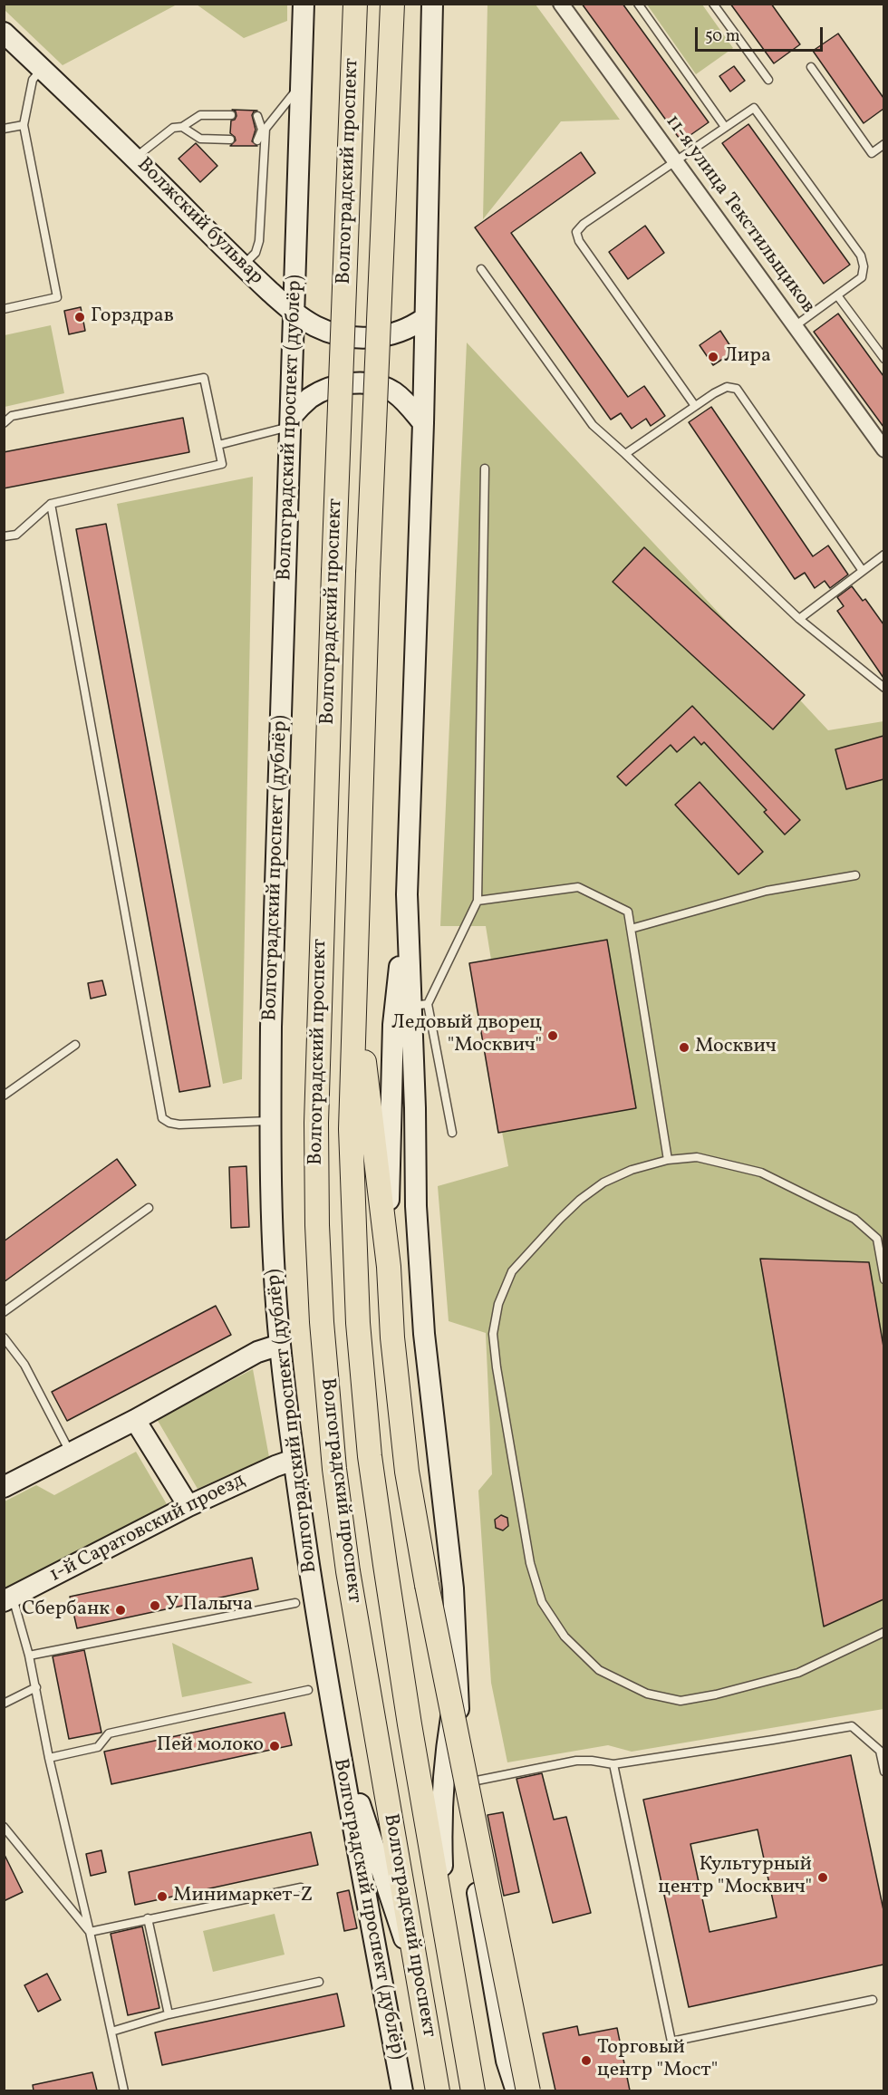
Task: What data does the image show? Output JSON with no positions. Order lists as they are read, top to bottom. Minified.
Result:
{"streets":{"main road":["Волгоградский проспект","Волжский бульвар","Волгоградский проспект (дублёр)","1-й Саратовский проезд"],"street":["11-я улица Текстильщиков"]},"crossings":[["Волгоградский проспект","Волгоградский проспект (дублёр)"],["Волжский бульвар","Волгоградский проспект (дублёр)"],["Волгоградский проспект (дублёр)","1-й Саратовский проезд"]],"places":["Горздрав","Лира","Ледовый дворец \"Москвич\"","Москвич","У Палыча","Сбербанк","Пей молоко","Культурный центр \"Москвич\"","Минимаркет-Z","Торговый центр \"Мост\""],"scale_bar":"50 m"}
